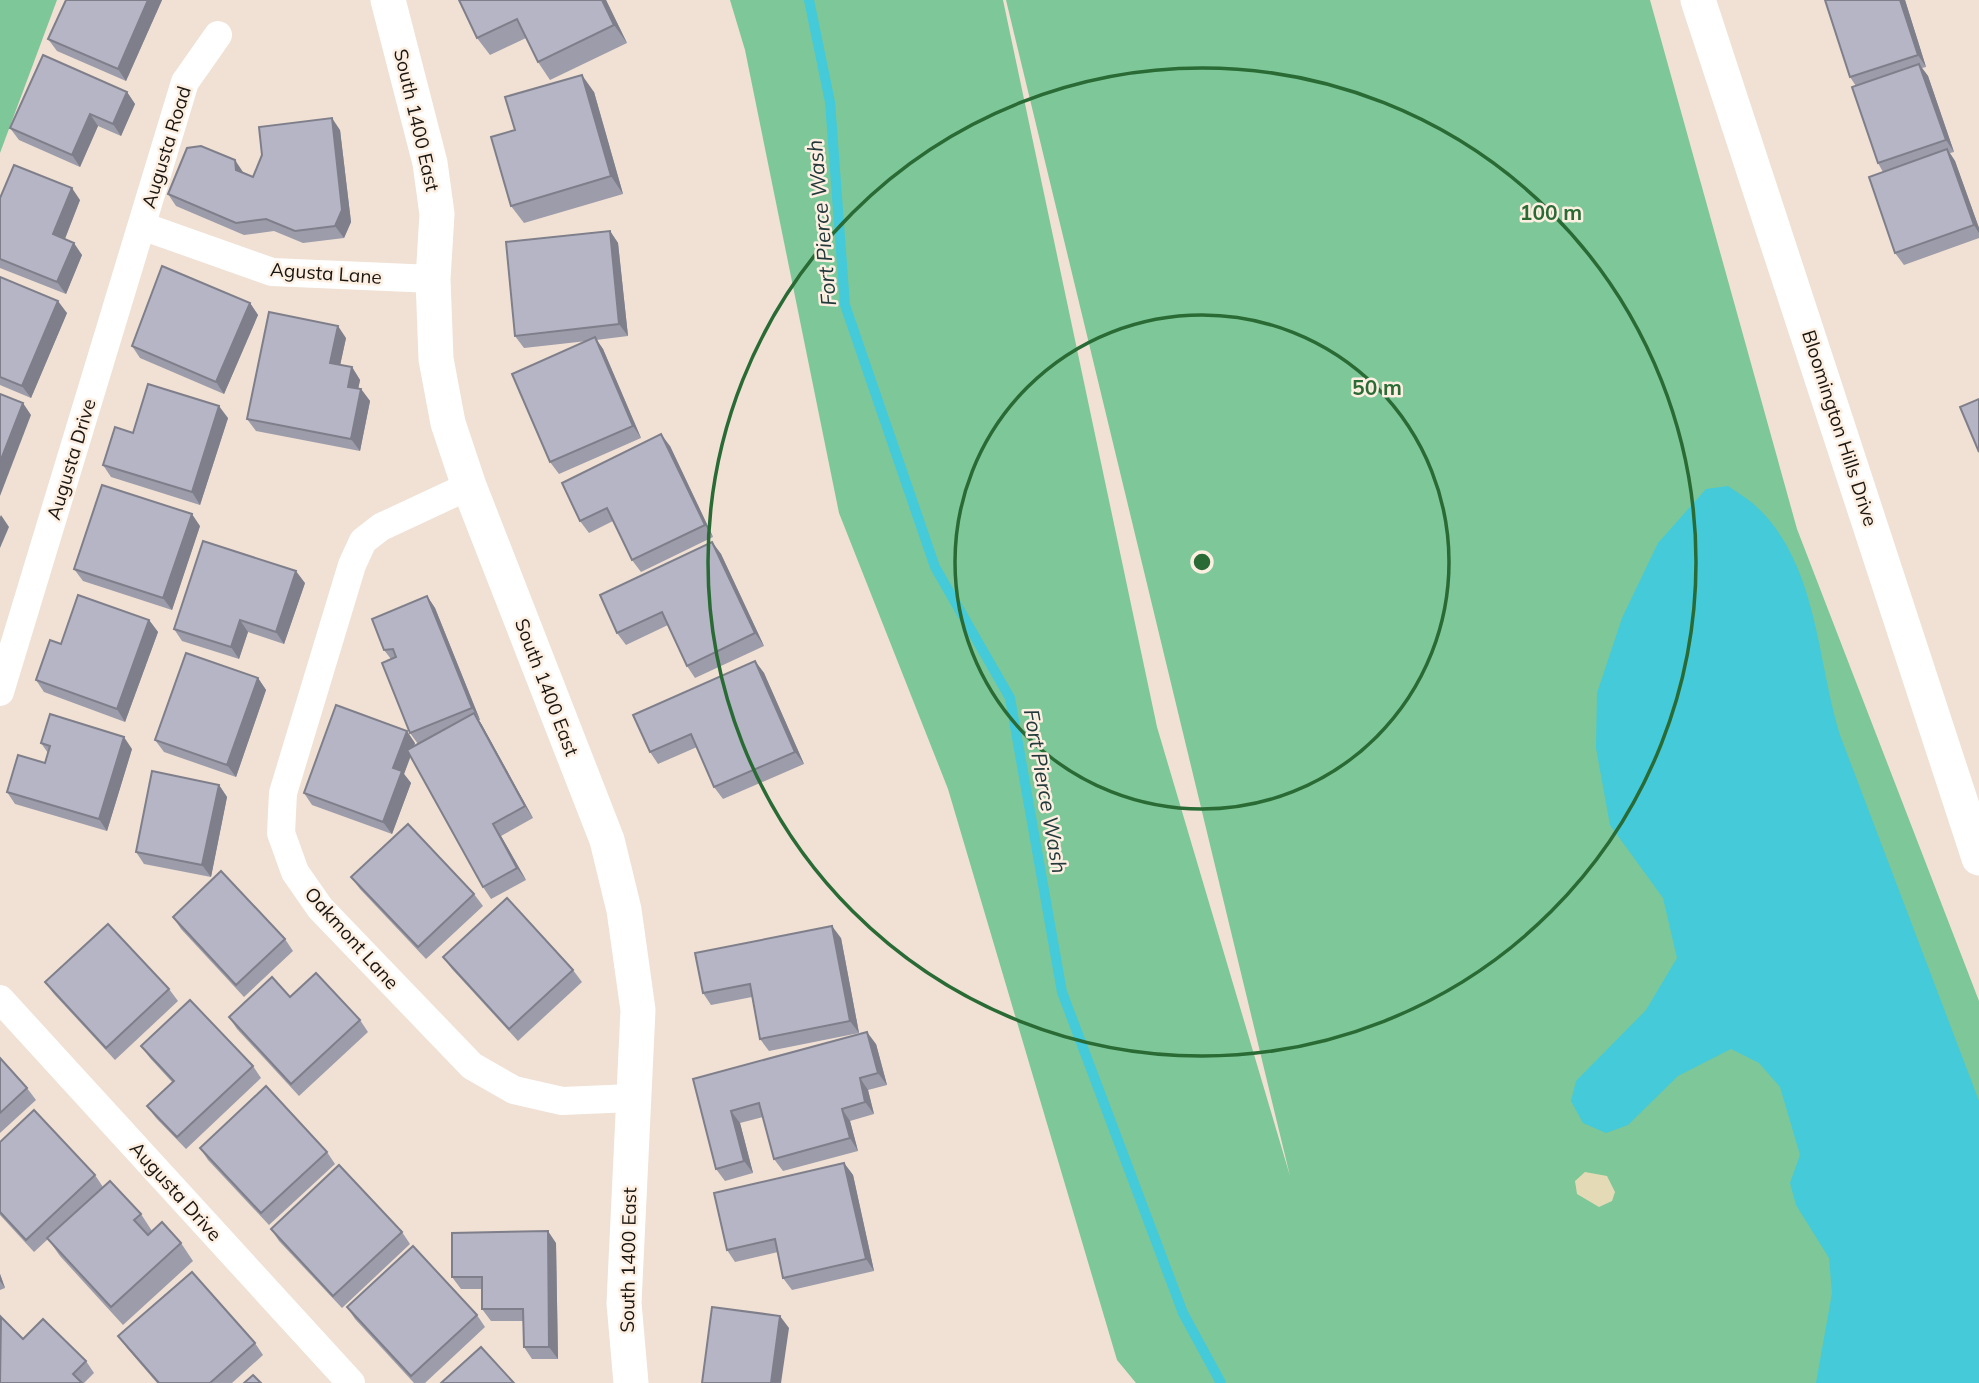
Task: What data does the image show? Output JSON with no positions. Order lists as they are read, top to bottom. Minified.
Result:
{"streets":{"street":["South 1400 East","Augusta Road","Agusta Lane","Bloomington Hills Drive","Augusta Drive","Oakmont Lane"]},"crossings":[["South 1400 East","Agusta Lane"],["South 1400 East","Oakmont Lane"],["Augusta Road","Agusta Lane"],["Augusta Road","Augusta Drive"],["Agusta Lane","Augusta Drive"]],"water":["Fort Pierce Wash"],"rings":["100 m","50 m"]}
